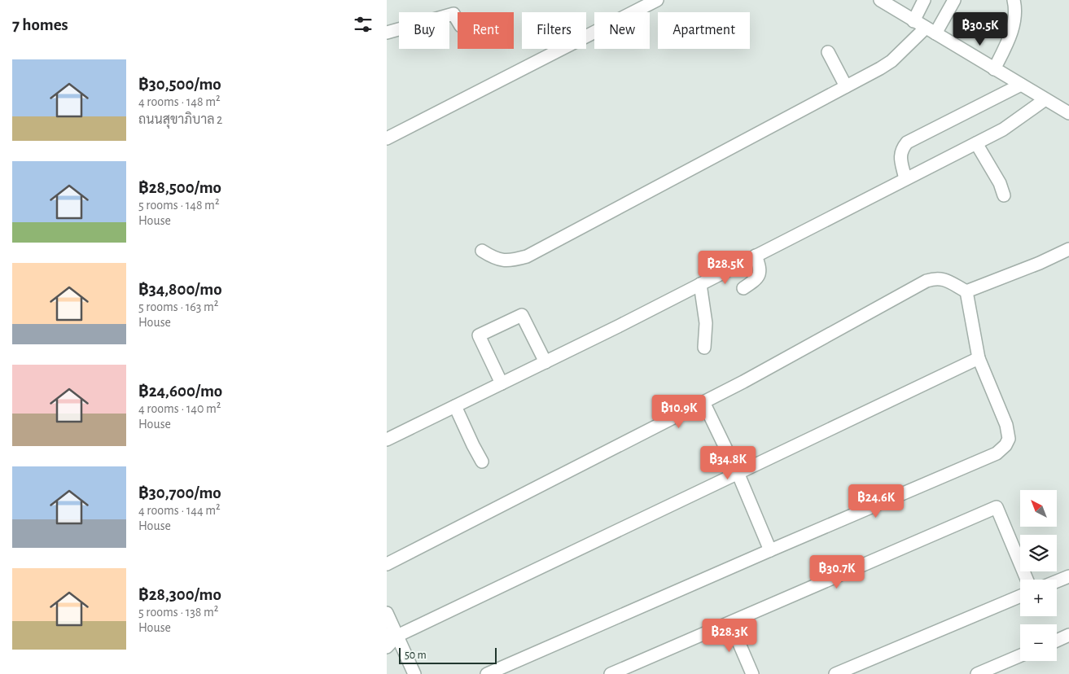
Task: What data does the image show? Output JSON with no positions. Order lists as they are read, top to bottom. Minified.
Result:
{"scale_bar":"50 m","north":"top left","page":{"heading":"7 homes","price":["฿30.5K","฿28.5K","฿10.9K","฿34.8K","฿24.6K","฿30.7K","฿28.3K"],"chip":["Buy","Rent","Filters","New","Apartment"],"list":[{"name":"฿30,500/mo","note":"4 rooms · 148 m² · ถนนสุขาภิบาล 2"},{"name":"฿28,500/mo","note":"5 rooms · 148 m² · House"},{"name":"฿34,800/mo","note":"5 rooms · 163 m² · House"},{"name":"฿24,600/mo","note":"4 rooms · 140 m² · House"},{"name":"฿30,700/mo","note":"4 rooms · 144 m² · House"},{"name":"฿28,300/mo","note":"5 rooms · 138 m² · House"}],"map_buttons":["+","−"],"scale":"50 m"}}
